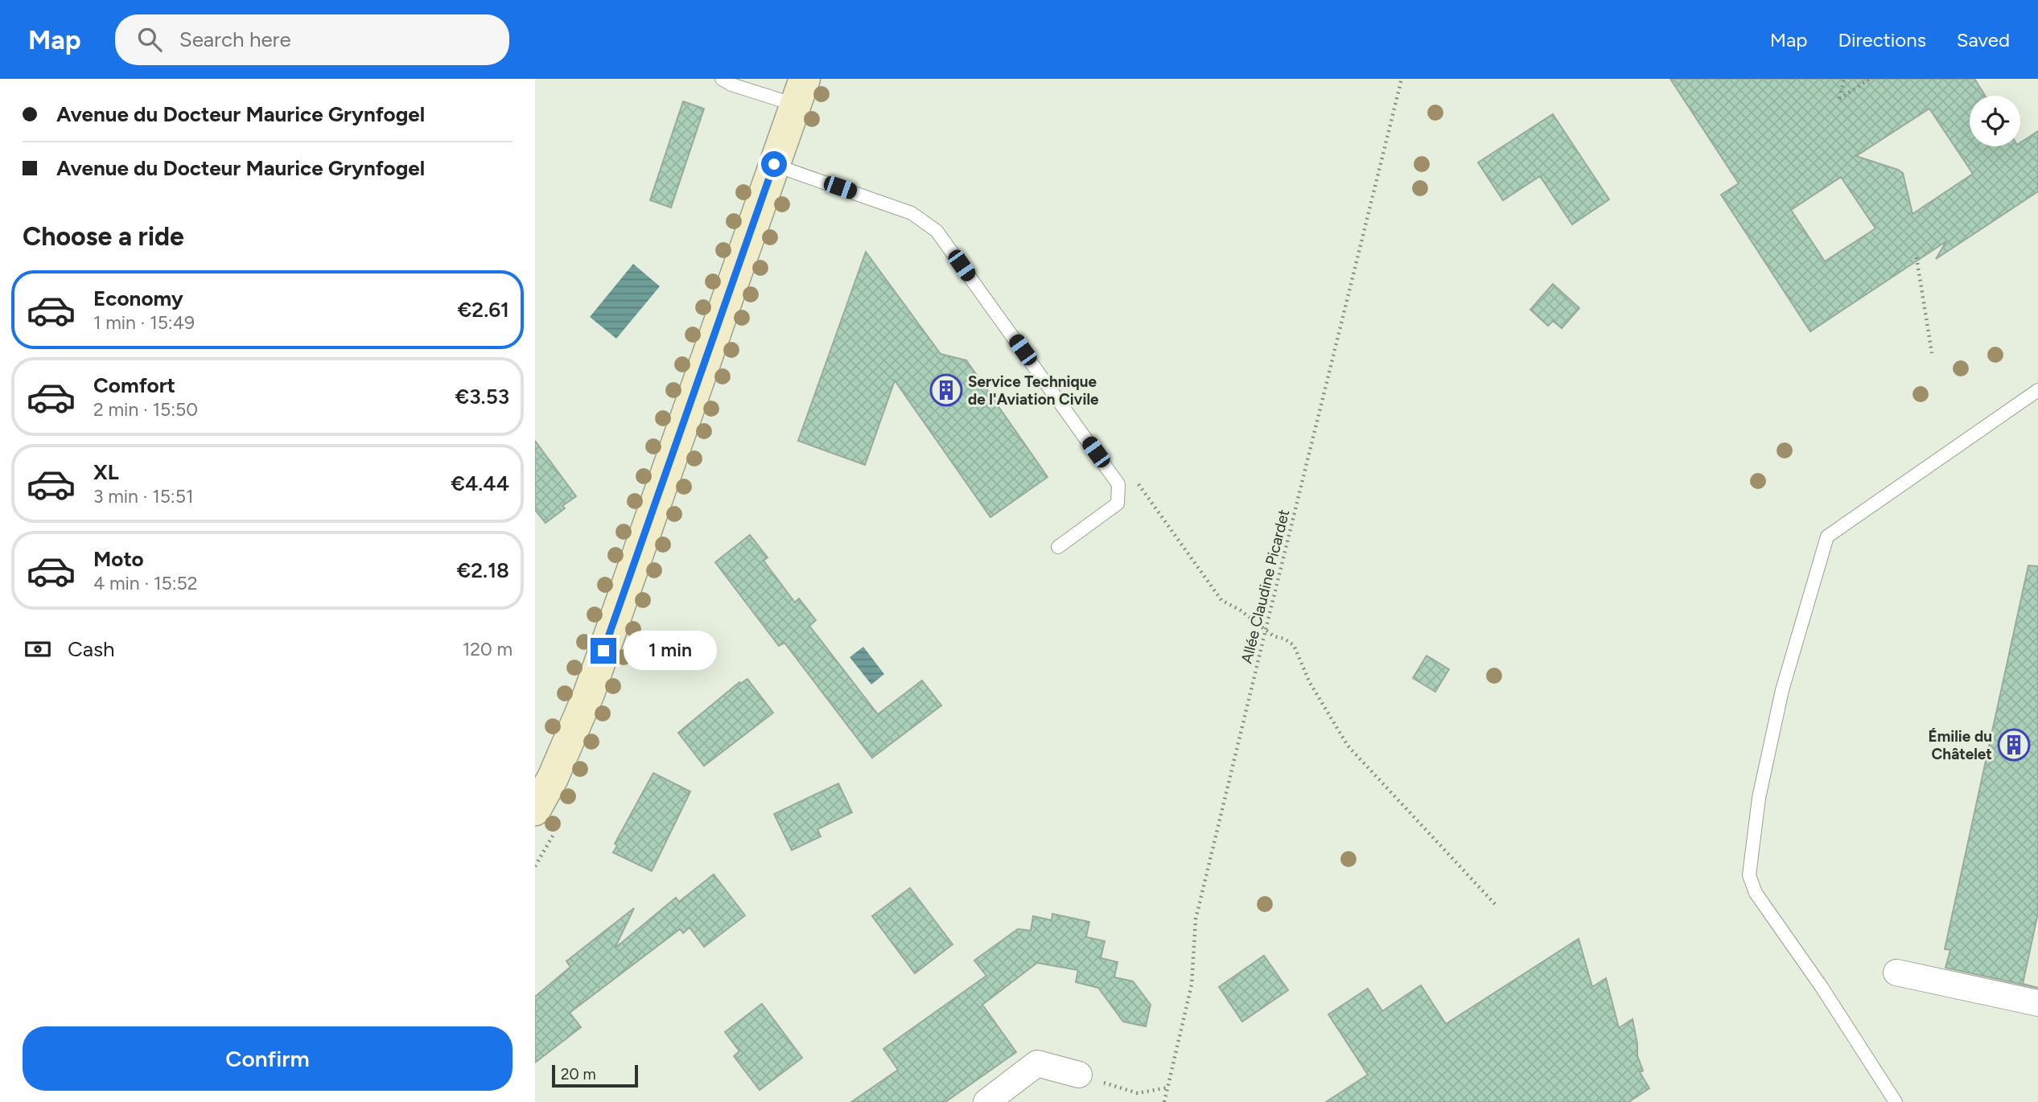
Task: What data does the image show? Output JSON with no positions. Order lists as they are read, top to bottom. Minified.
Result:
{"streets":{"path":["Allée Claudine Picardet"]},"places":{"building":["Service Technique de l'Aviation Civile","Émilie du Châtelet"]},"scale_bar":"20 m","page":{"header":"Map","search":"Search here","nav":["Map","Directions","Saved"],"banner":["Avenue du Docteur Maurice Grynfogel","Avenue du Docteur Maurice Grynfogel"],"heading":"Choose a ride","list":[{"name":"Economy","note":"1 min · 15:49","value":"€2.61"},{"name":"Comfort","note":"2 min · 15:50","value":"€3.53"},{"name":"XL","note":"3 min · 15:51","value":"€4.44"},{"name":"Moto","note":"4 min · 15:52","value":"€2.18"}],"pay":["Cash","120 m"],"bubble":"1 min","buttons":"Confirm","scale":"20 m"}}
